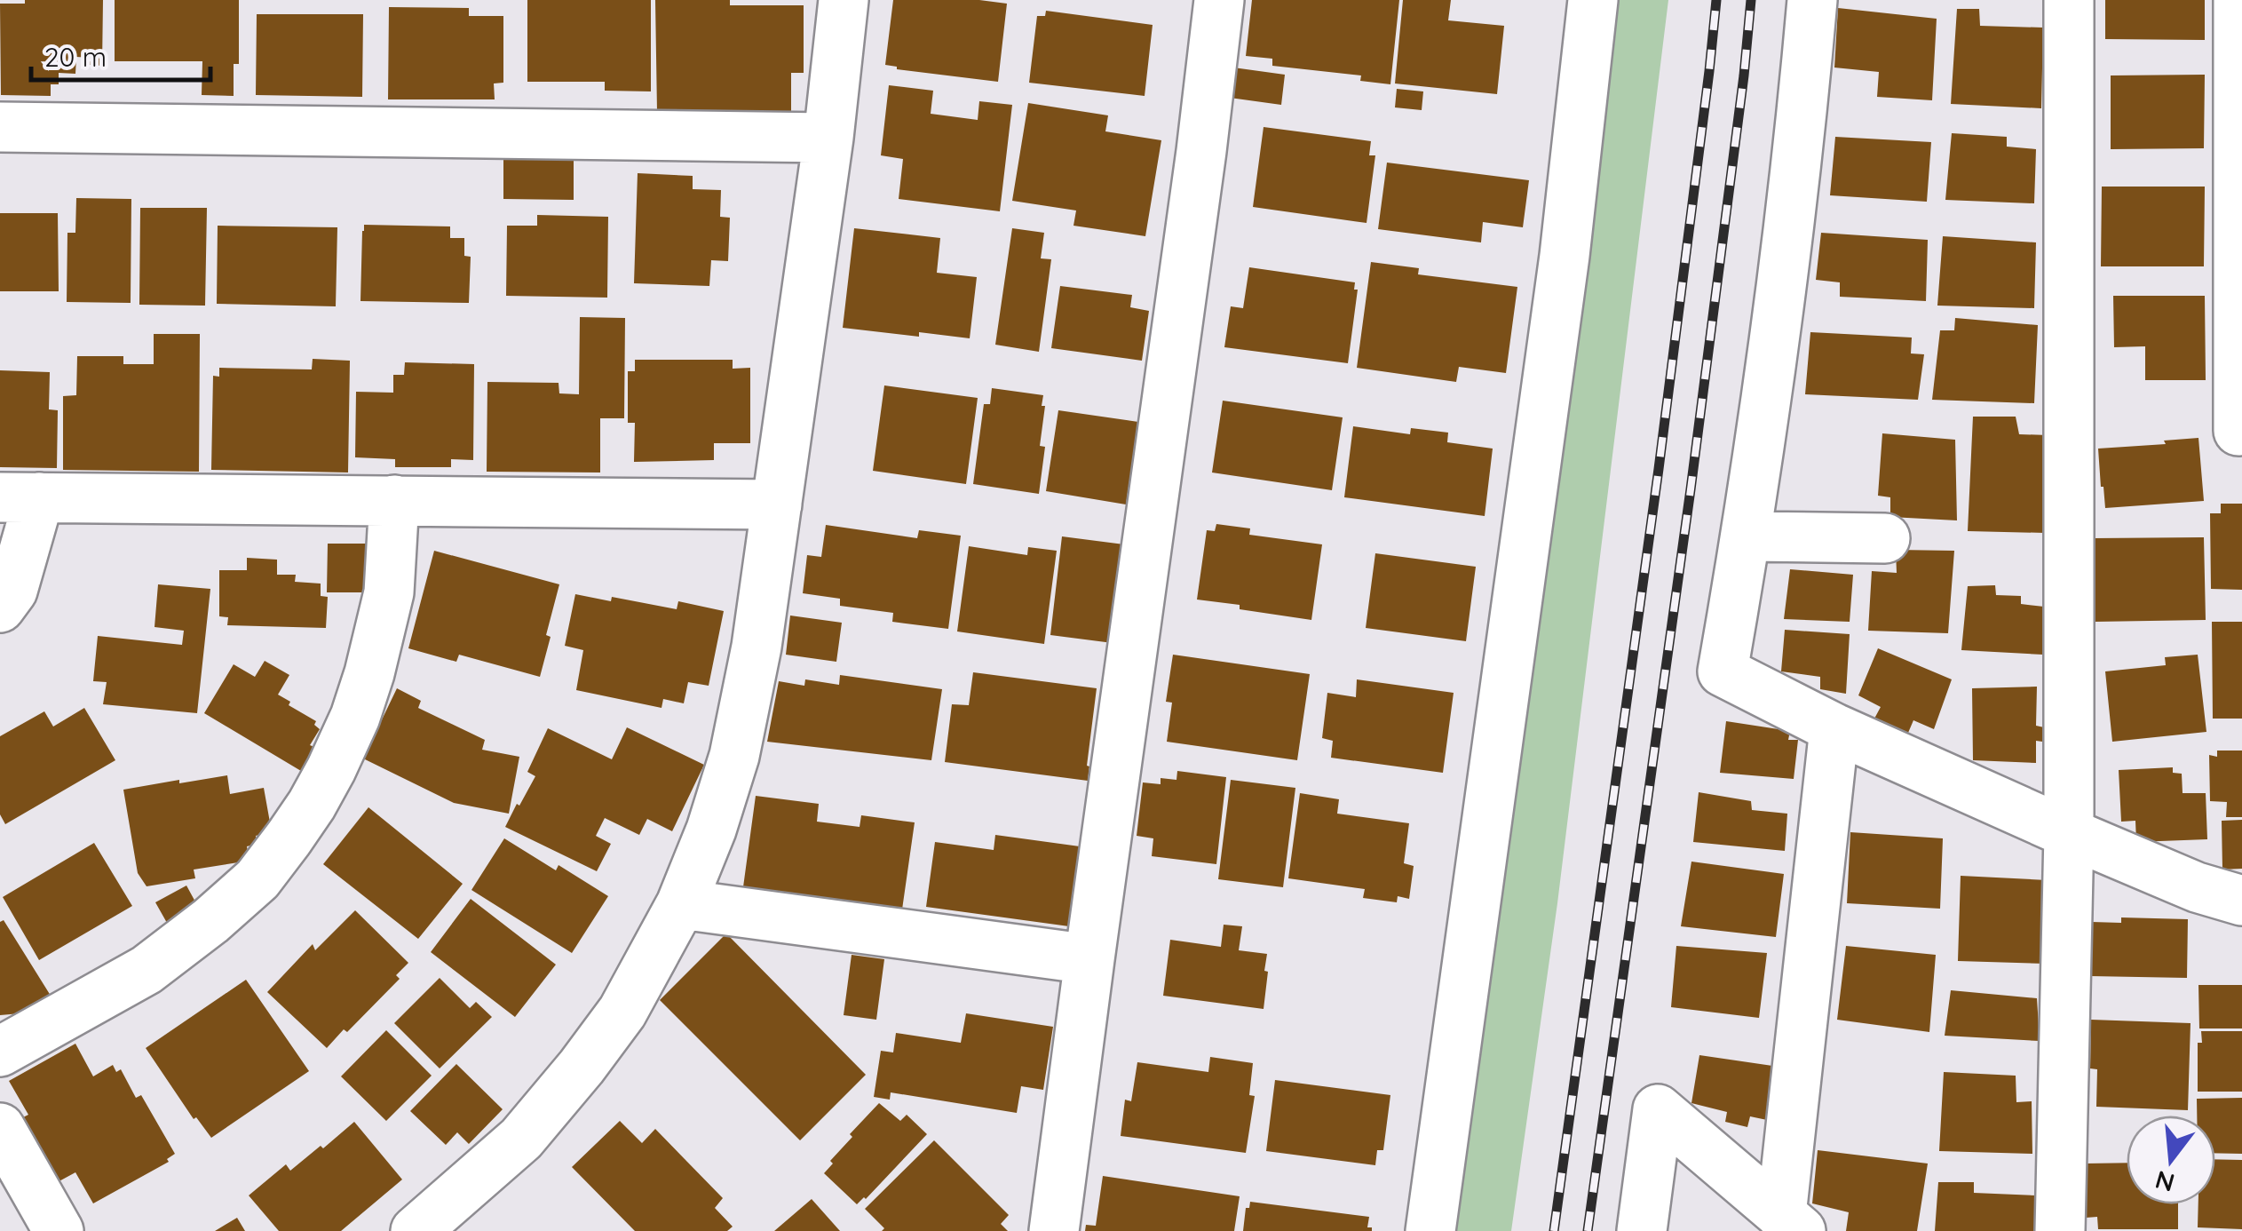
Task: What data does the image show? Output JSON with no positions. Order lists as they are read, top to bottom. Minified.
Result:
{"scale_bar":"20 m","north":"bottom"}
